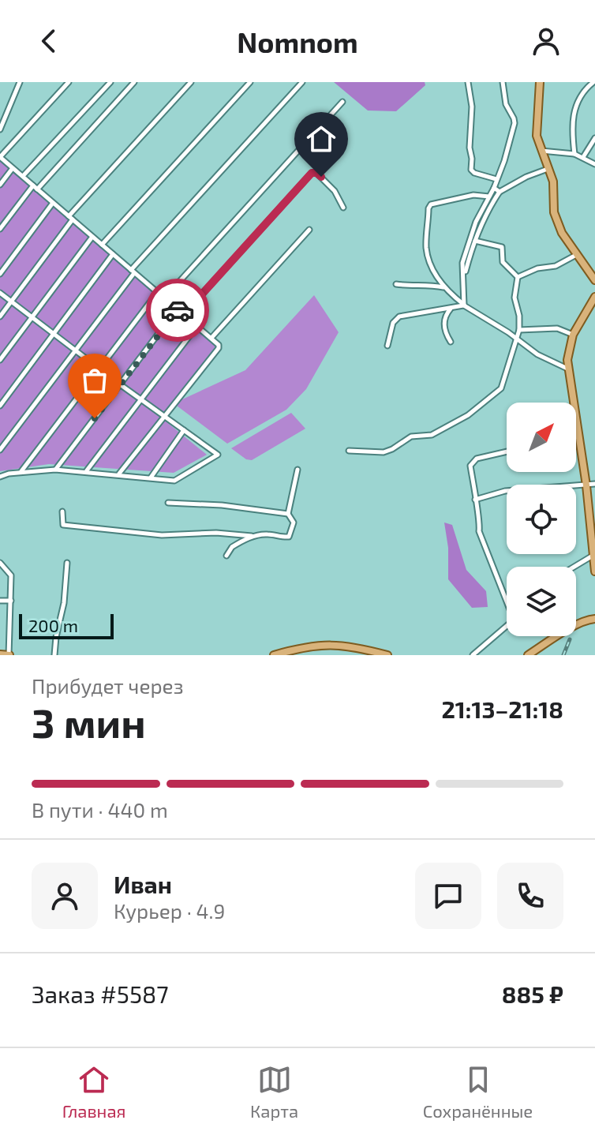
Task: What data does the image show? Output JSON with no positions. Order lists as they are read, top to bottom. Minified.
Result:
{"scale_bar":"200 m","north":"top right","page":{"header":"Nomnom","scale":"200 m","heading":["3 мин","Прибудет через","21:13–21:18"],"panel":["Иван","Курьер · 4.9","Заказ #5587","885 ₽"],"bar":"В пути · 440 m","tabs":["Главная","Карта","Сохранённые"]}}
